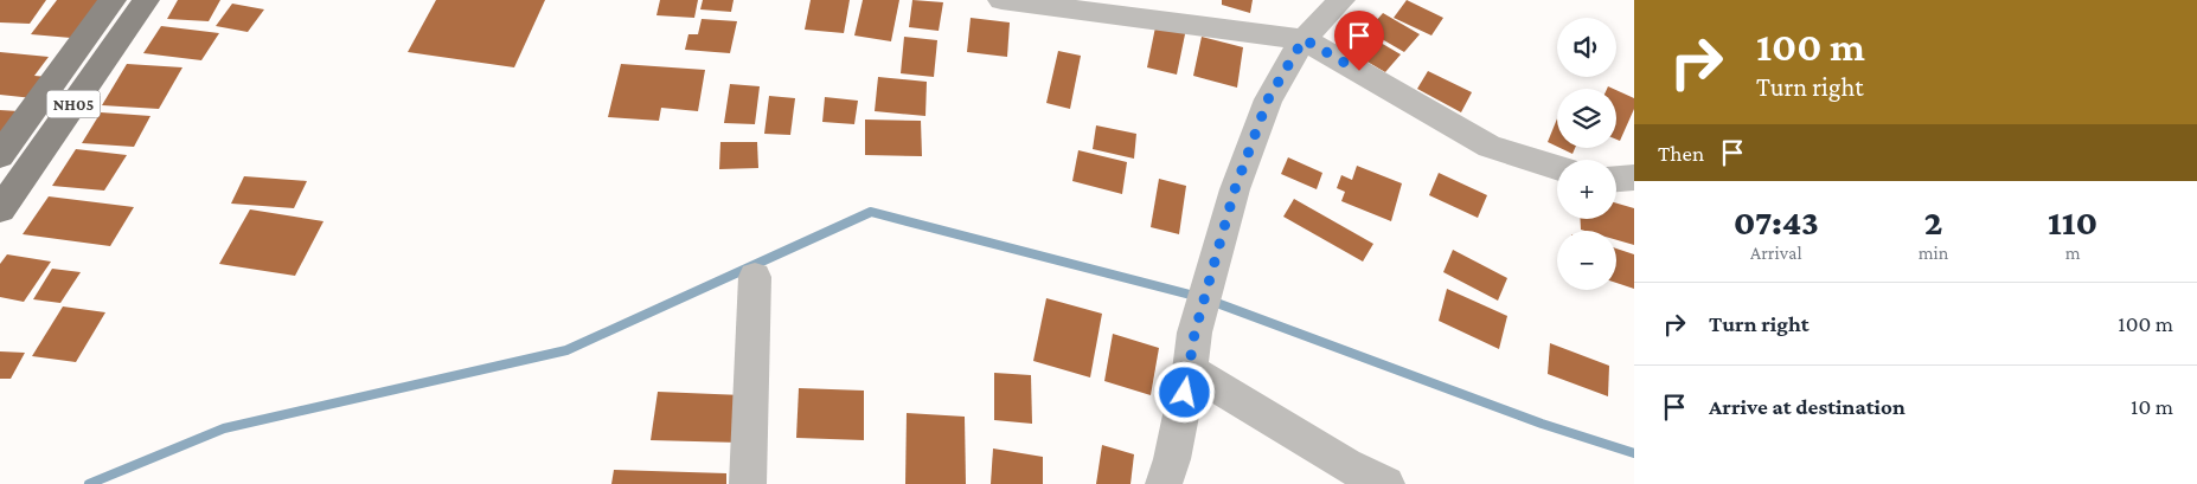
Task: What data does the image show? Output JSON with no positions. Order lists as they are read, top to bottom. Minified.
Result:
{"streets":{"main road":["NH05"]},"page":{"turn":["100 m","Turn right"],"map_buttons":["+","−"],"then":"Then","eta":["07:43","Arrival","2","min","110","m"],"list":[{"name":"Turn right","value":"100 m"},{"name":"Arrive at destination","value":"10 m"}]}}
